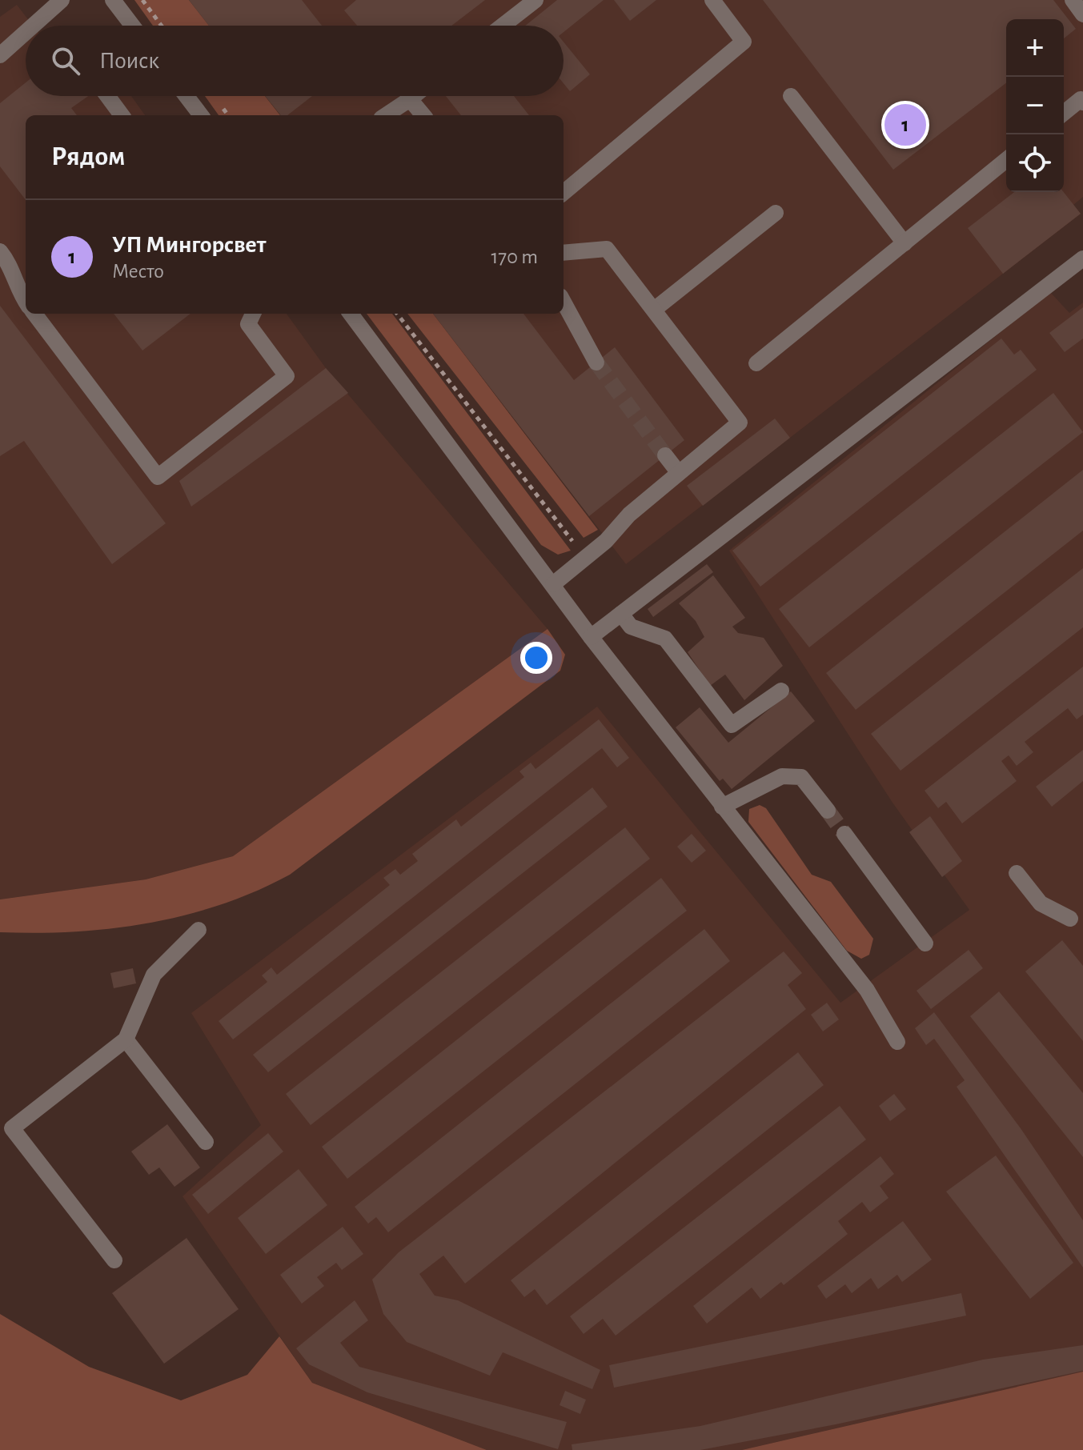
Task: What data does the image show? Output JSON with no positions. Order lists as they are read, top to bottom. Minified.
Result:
{"page":{"map_buttons":["+","−"],"search":"Поиск","pins":"1","heading":"Рядом","list":[{"mark":"1","name":"УП Мингорсвет","note":"Место","value":"170 m"}]}}
